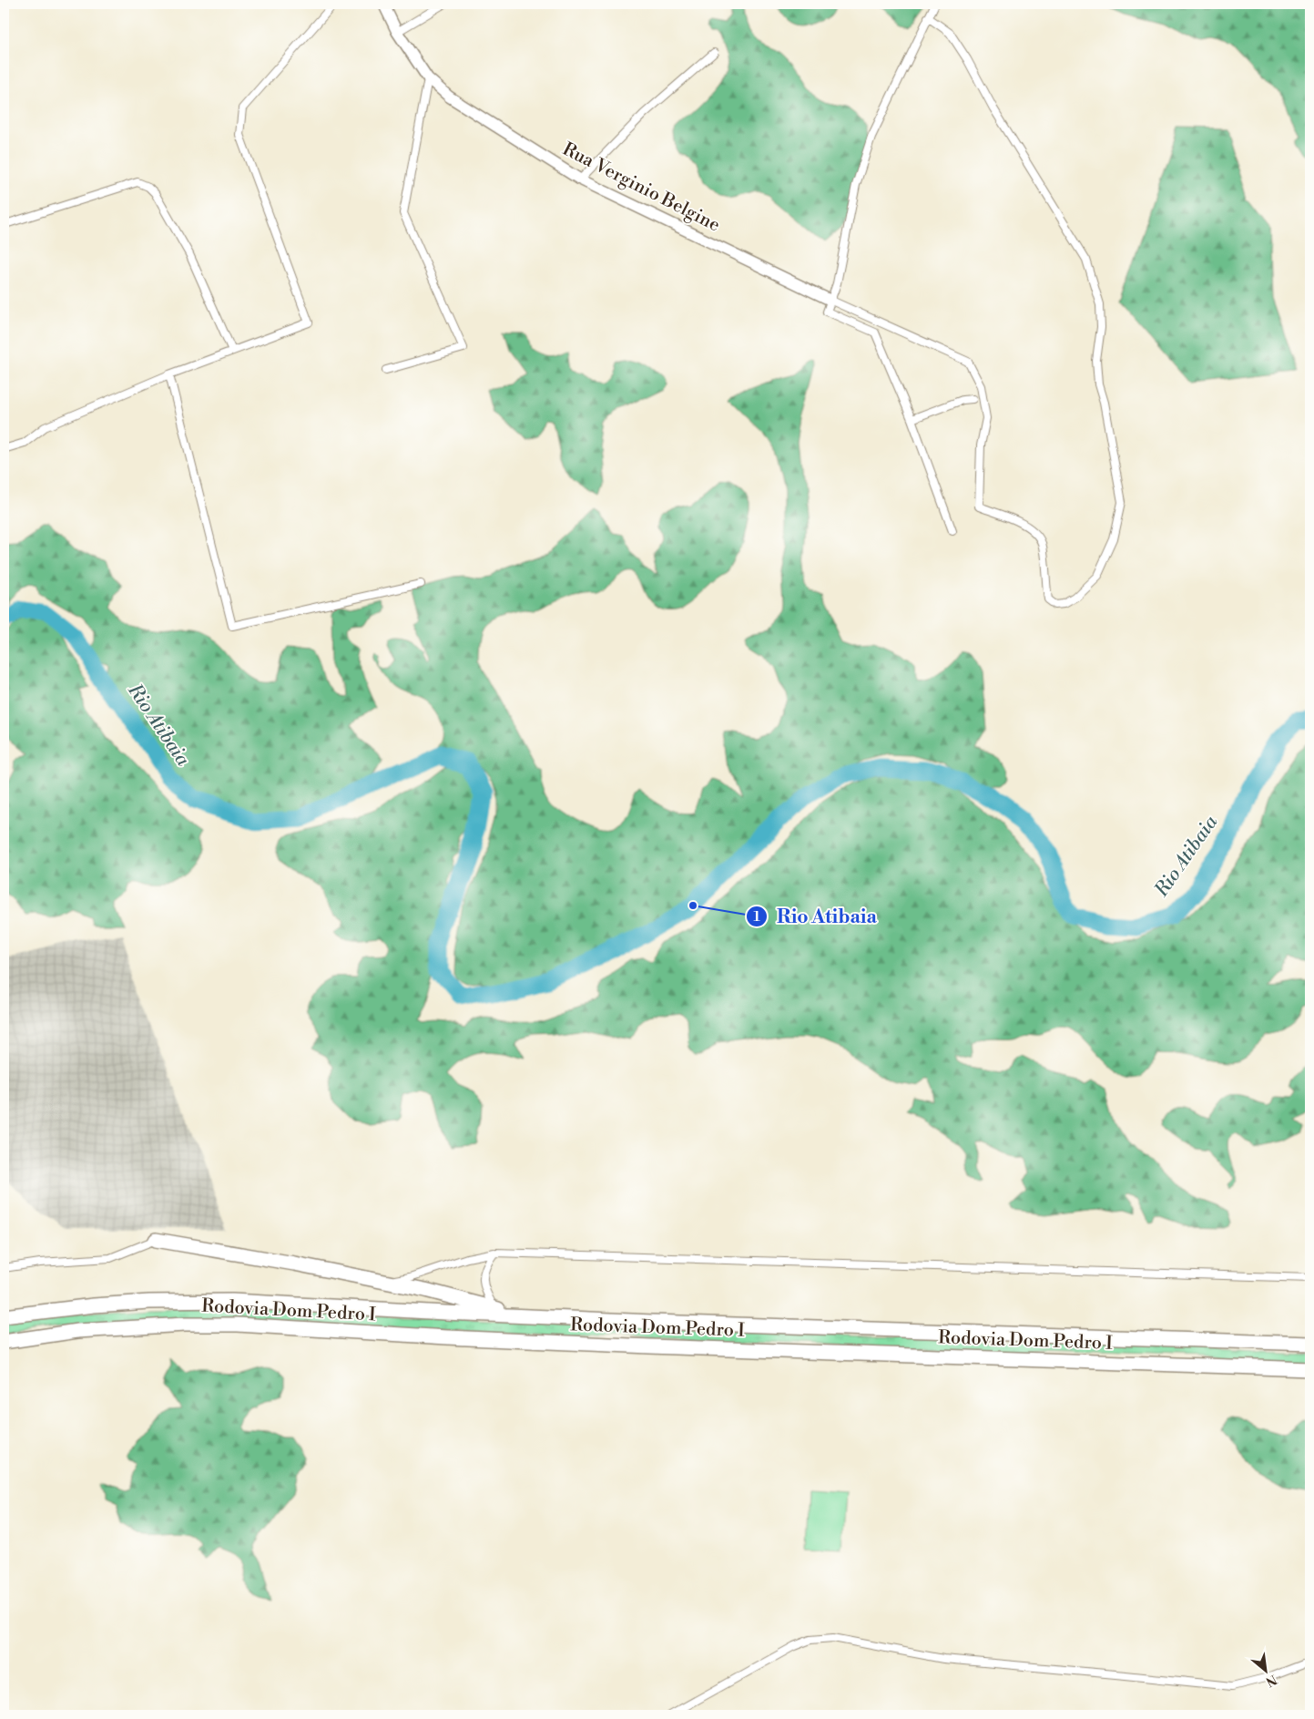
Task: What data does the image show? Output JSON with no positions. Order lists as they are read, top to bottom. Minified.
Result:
{"streets":{"highway":["Rodovia Dom Pedro I"],"street":["Rua Verginio Belgine"]},"water":["Rio Atibaia"],"places":["Rio Atibaia"],"north":"bottom right"}
